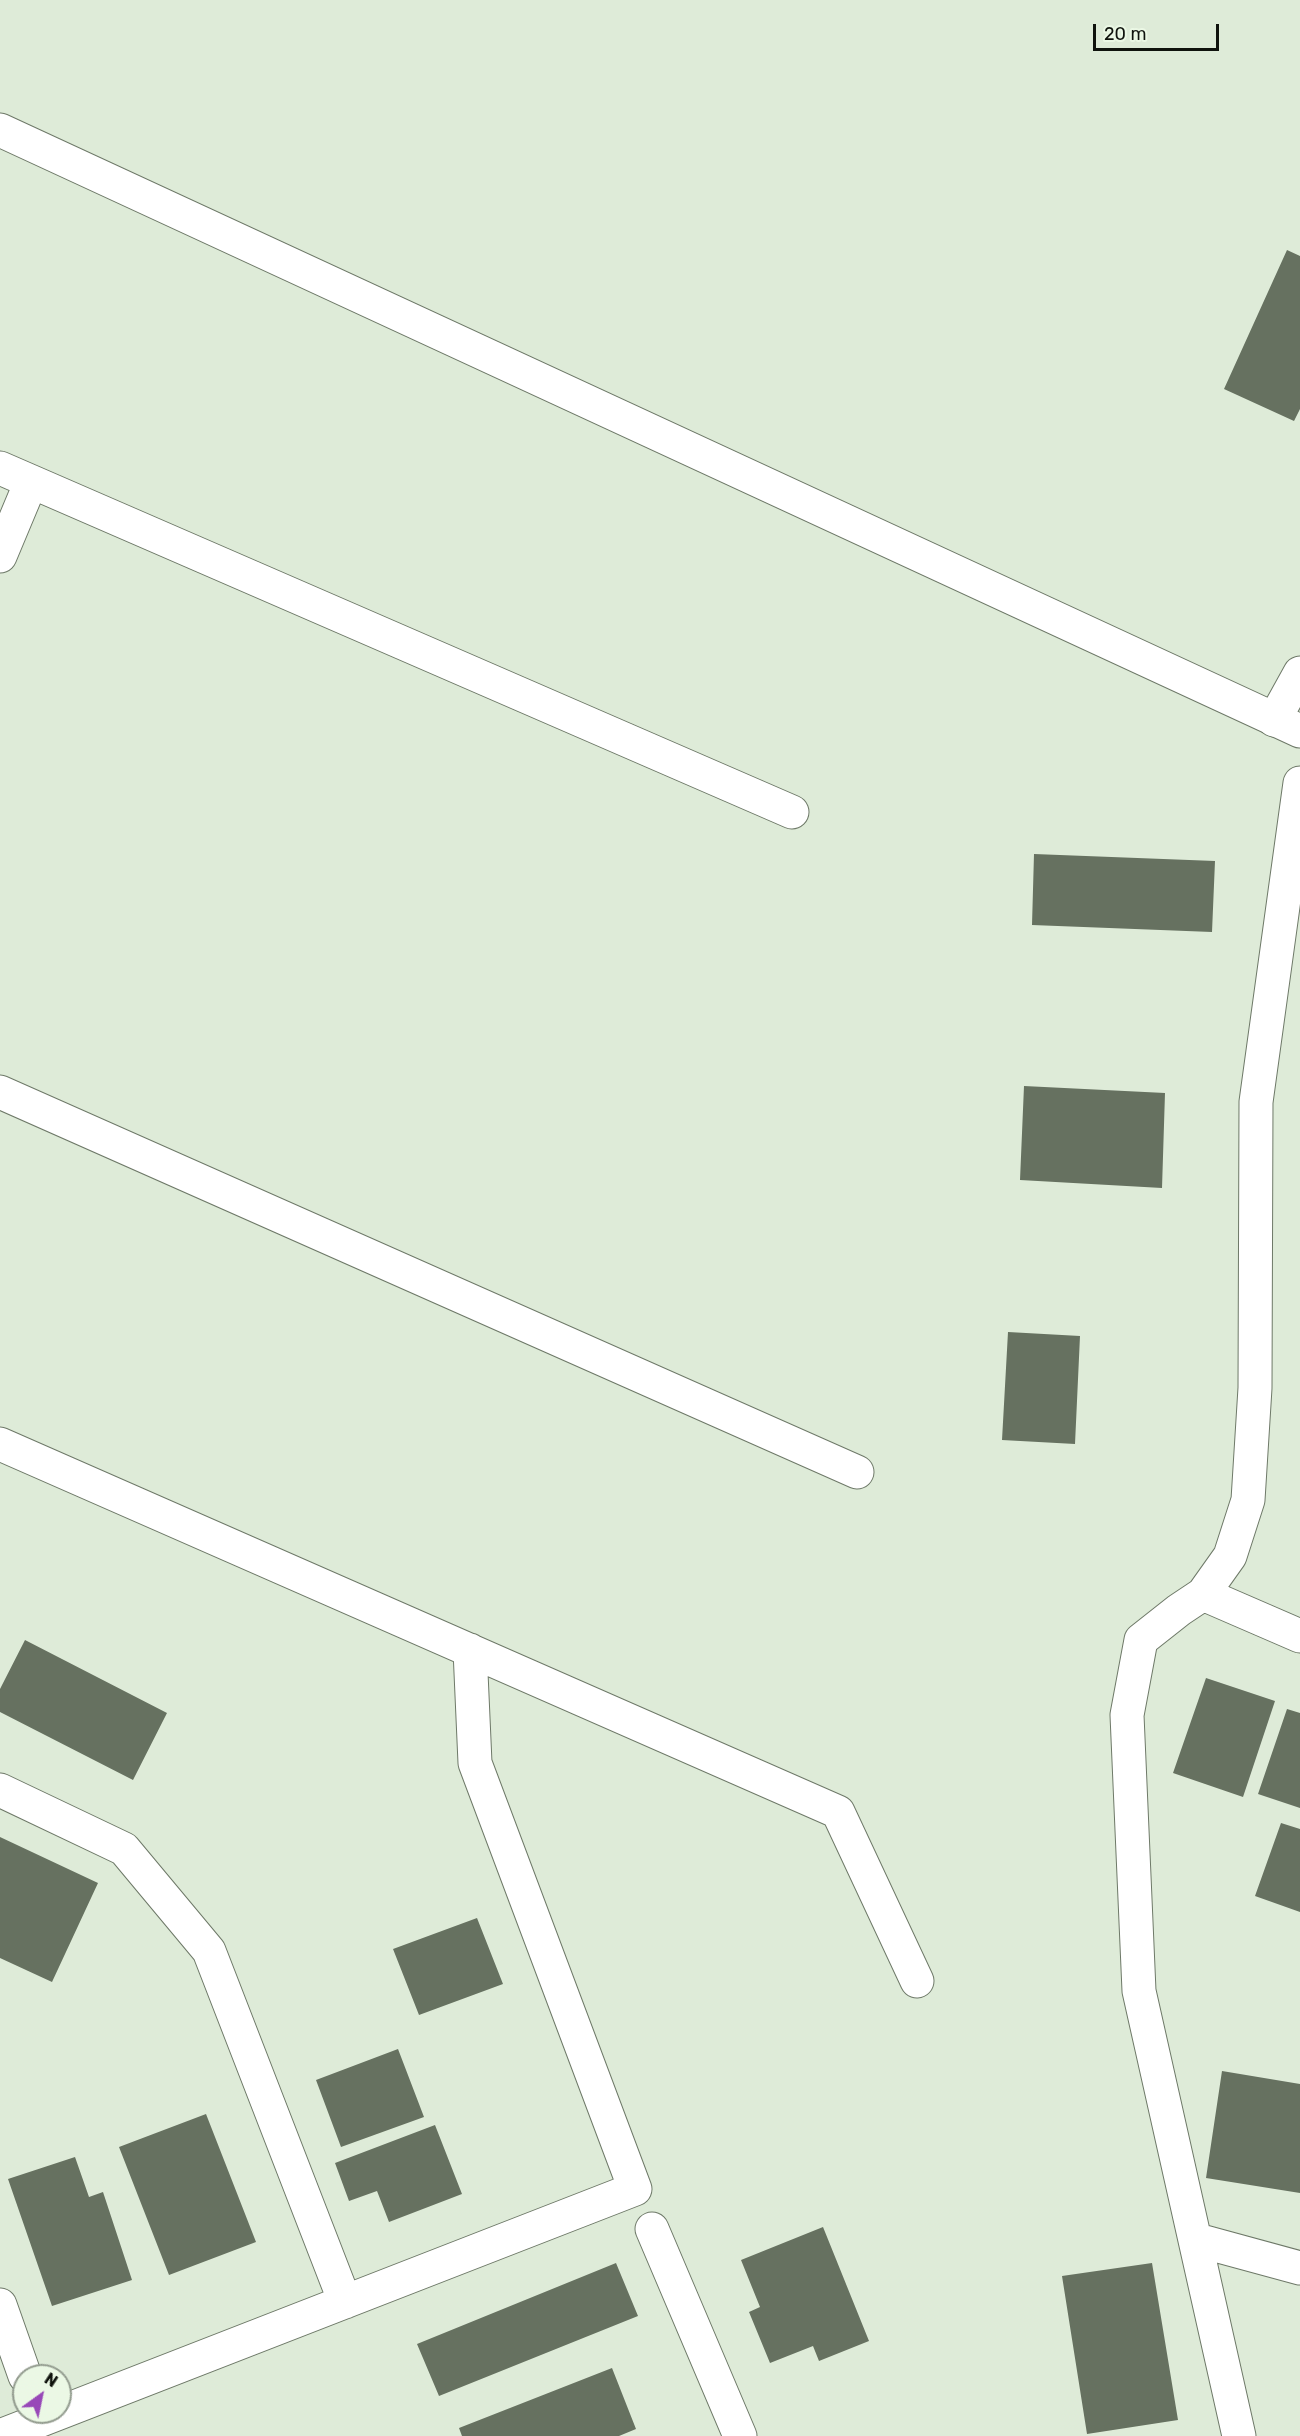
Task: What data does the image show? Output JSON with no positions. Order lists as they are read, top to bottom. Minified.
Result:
{"scale_bar":"20 m","north":"top right"}
